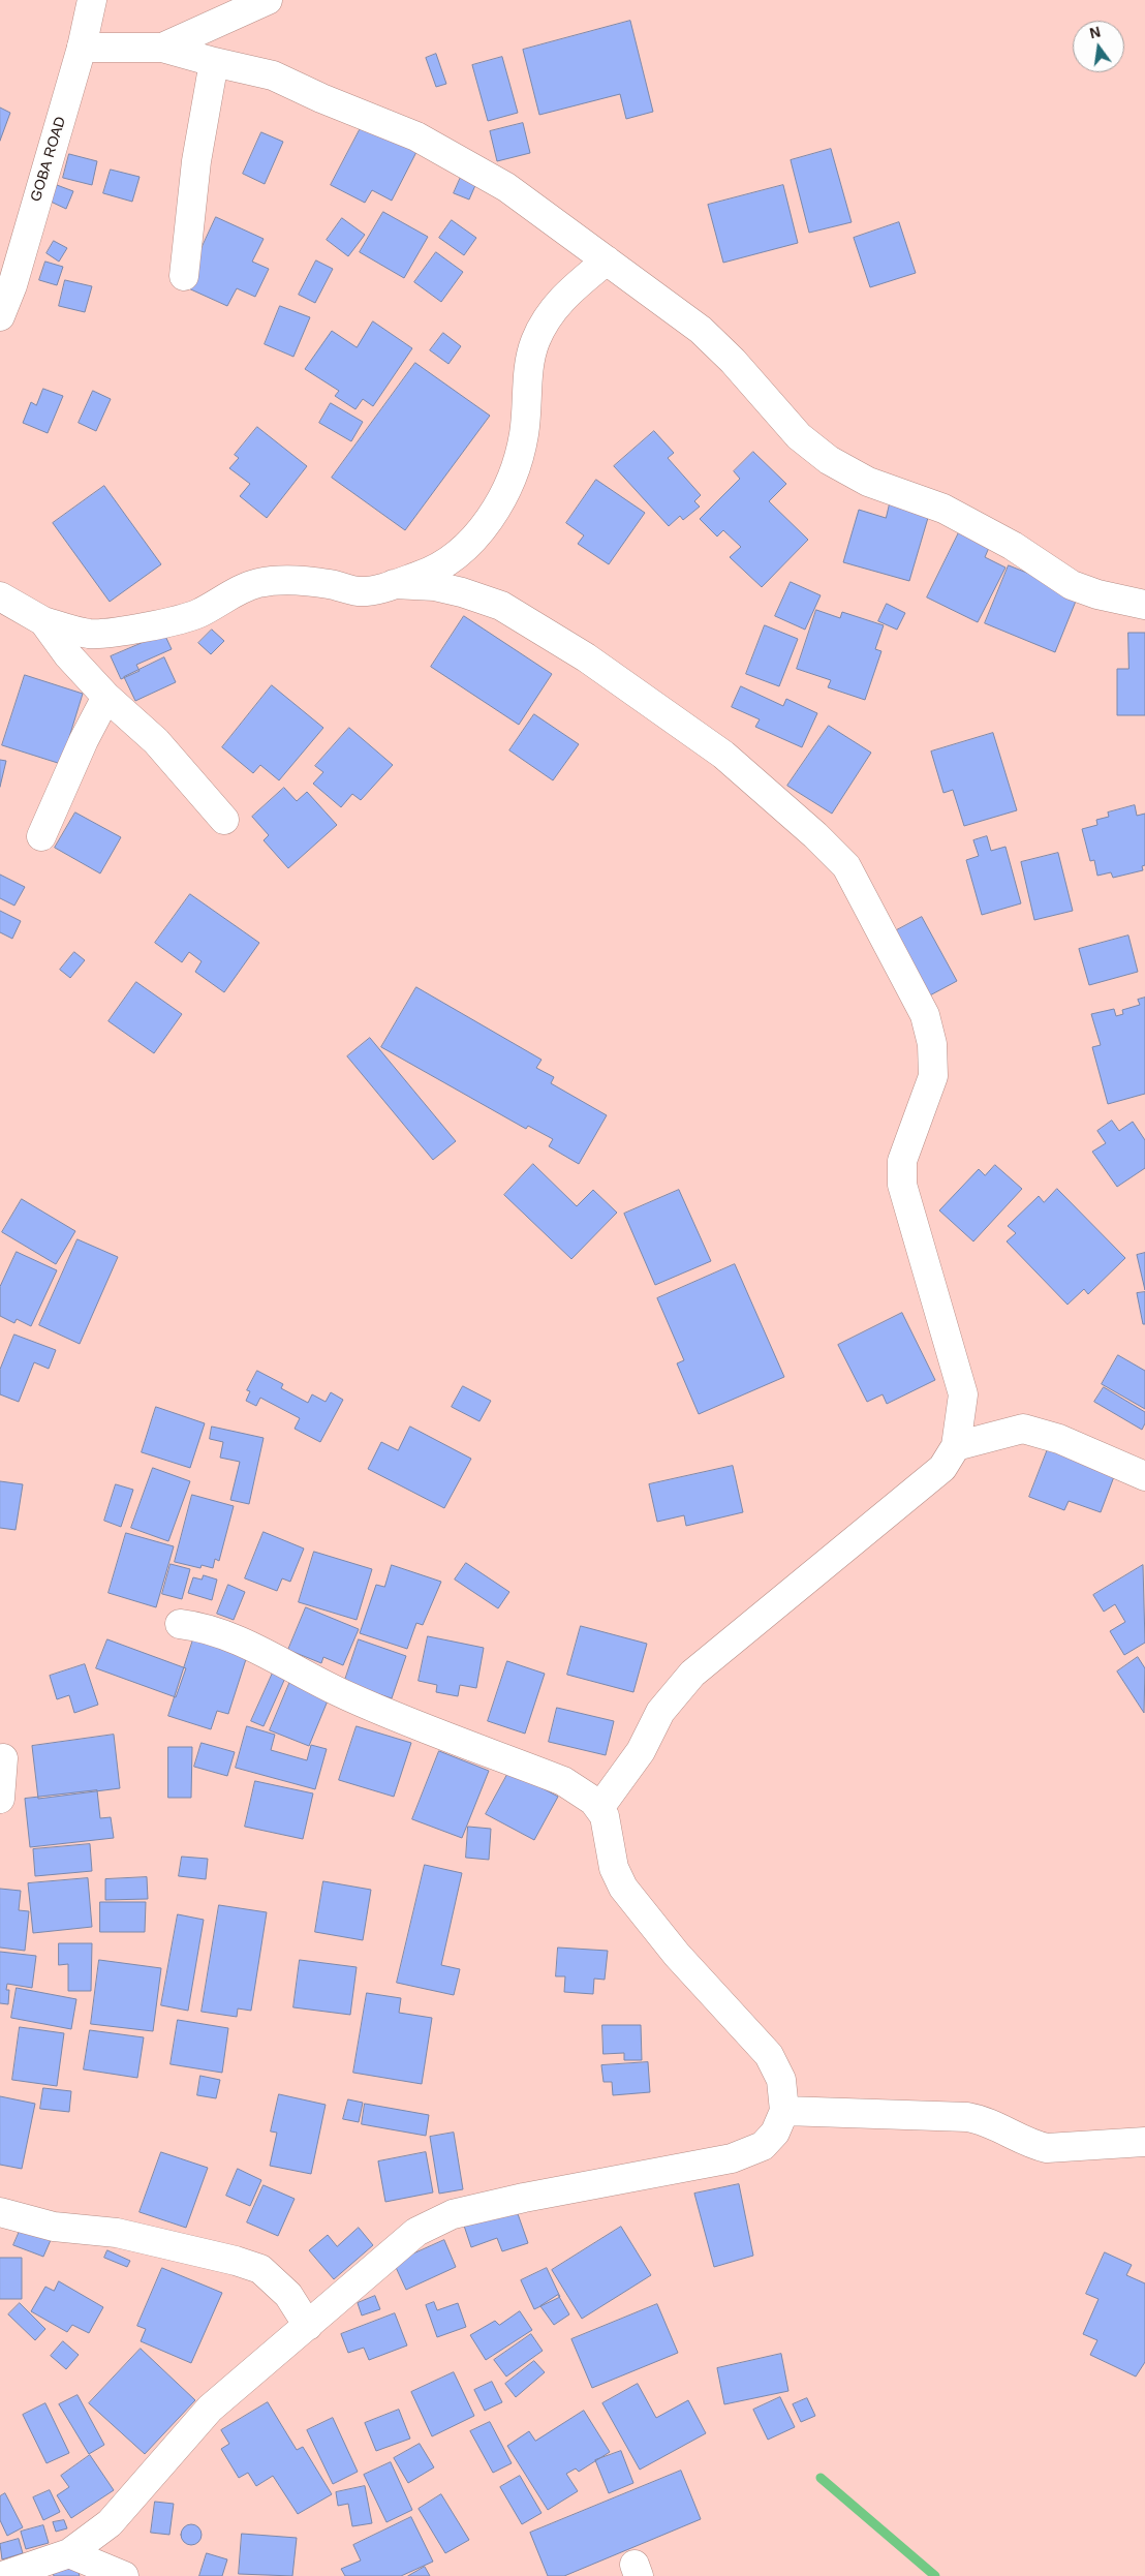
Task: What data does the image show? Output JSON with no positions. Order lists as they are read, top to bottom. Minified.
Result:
{"streets":{"street":["GOBA ROAD"]},"north":"top"}
